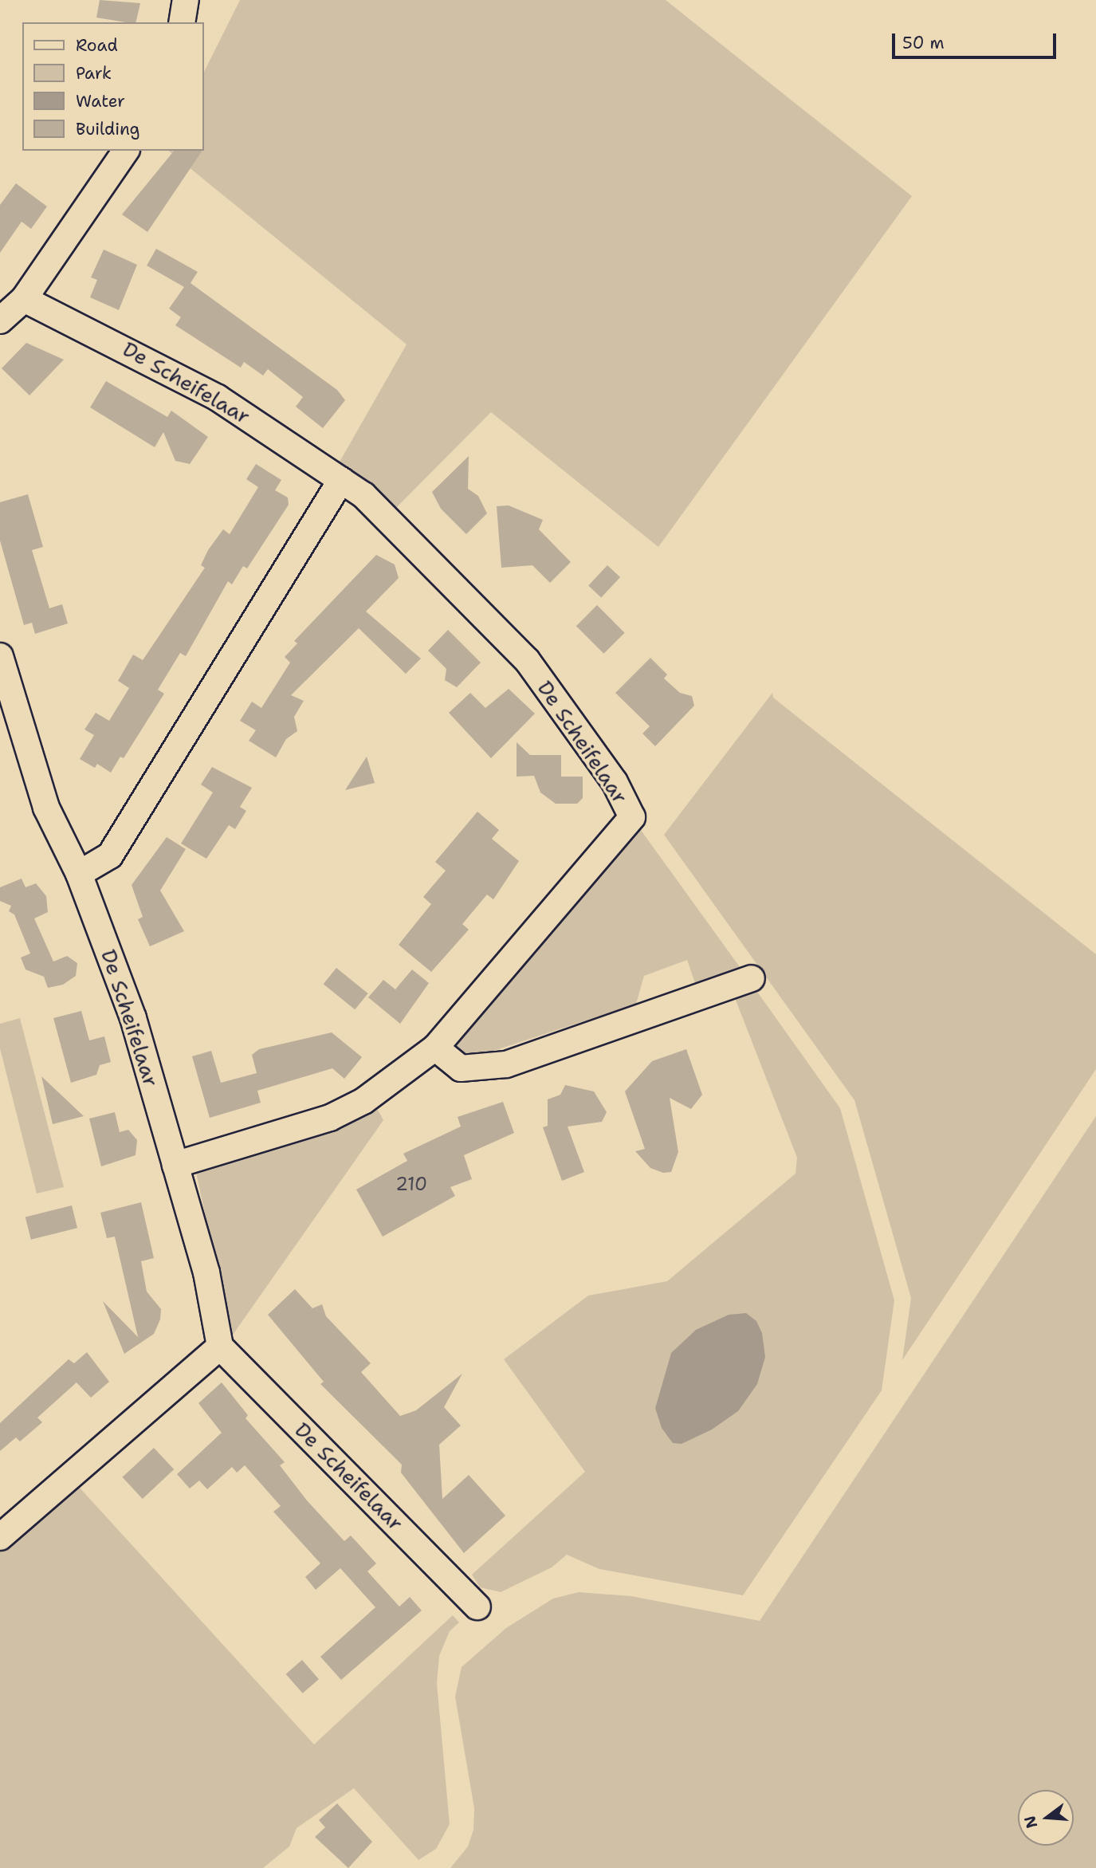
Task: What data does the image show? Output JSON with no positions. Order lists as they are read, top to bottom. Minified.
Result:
{"streets":{"street":["De Scheifelaar"]},"house_numbers":["210"],"legend":["Road","Park","Water","Building"],"scale_bar":"50 m","north":"left"}
